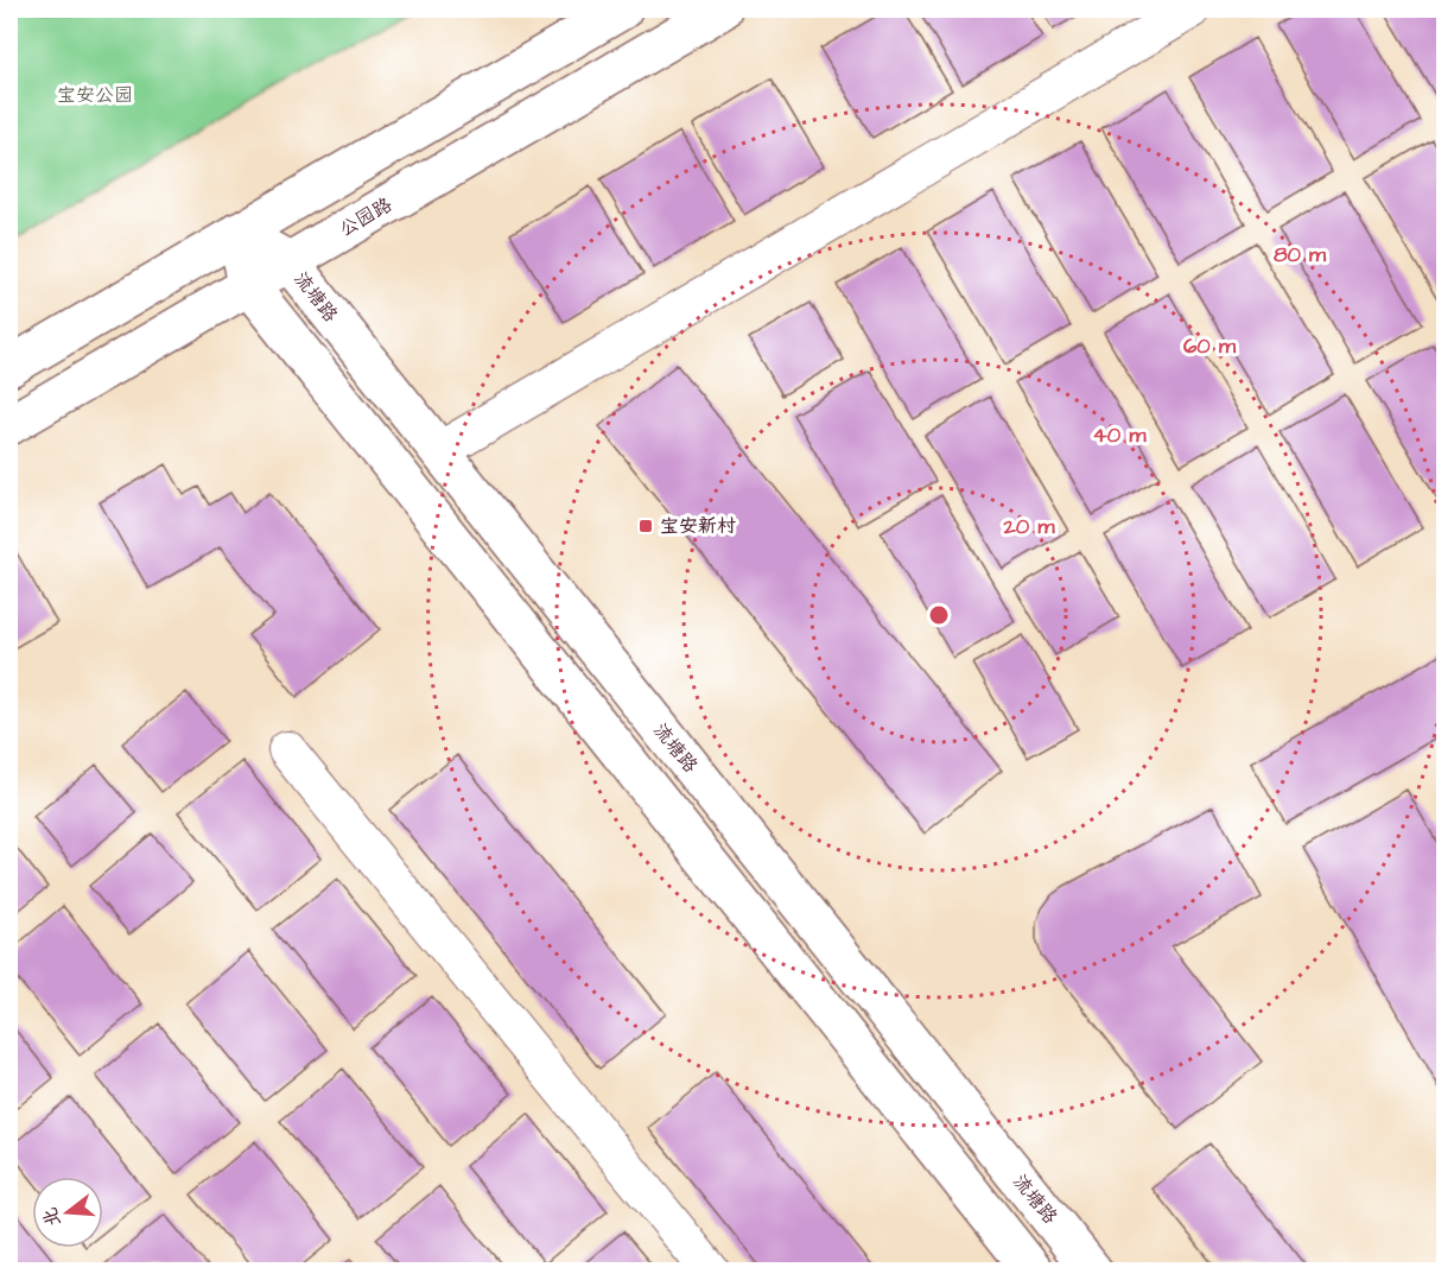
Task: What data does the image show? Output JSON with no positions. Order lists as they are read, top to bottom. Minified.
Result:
{"streets":{"street":["公园路","流塘路"]},"crossings":[["公园路","流塘路"]],"parks":["宝安公园"],"places":{"transit":["宝安新村"]},"north":"left","rings":["80 m","60 m","40 m","20 m"]}
